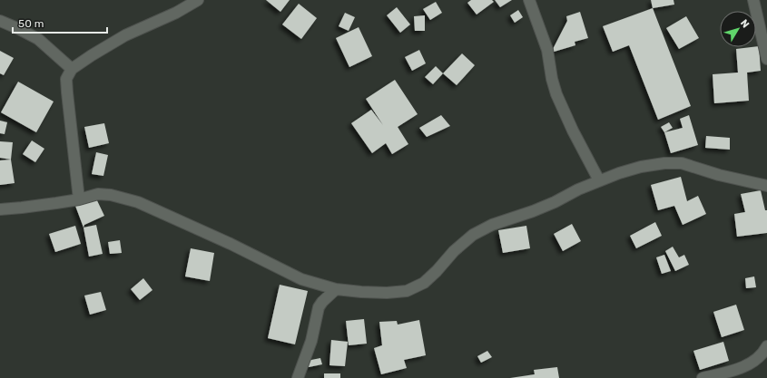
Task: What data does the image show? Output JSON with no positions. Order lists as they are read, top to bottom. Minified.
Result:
{"scale_bar":"50 m","north":"top right"}
